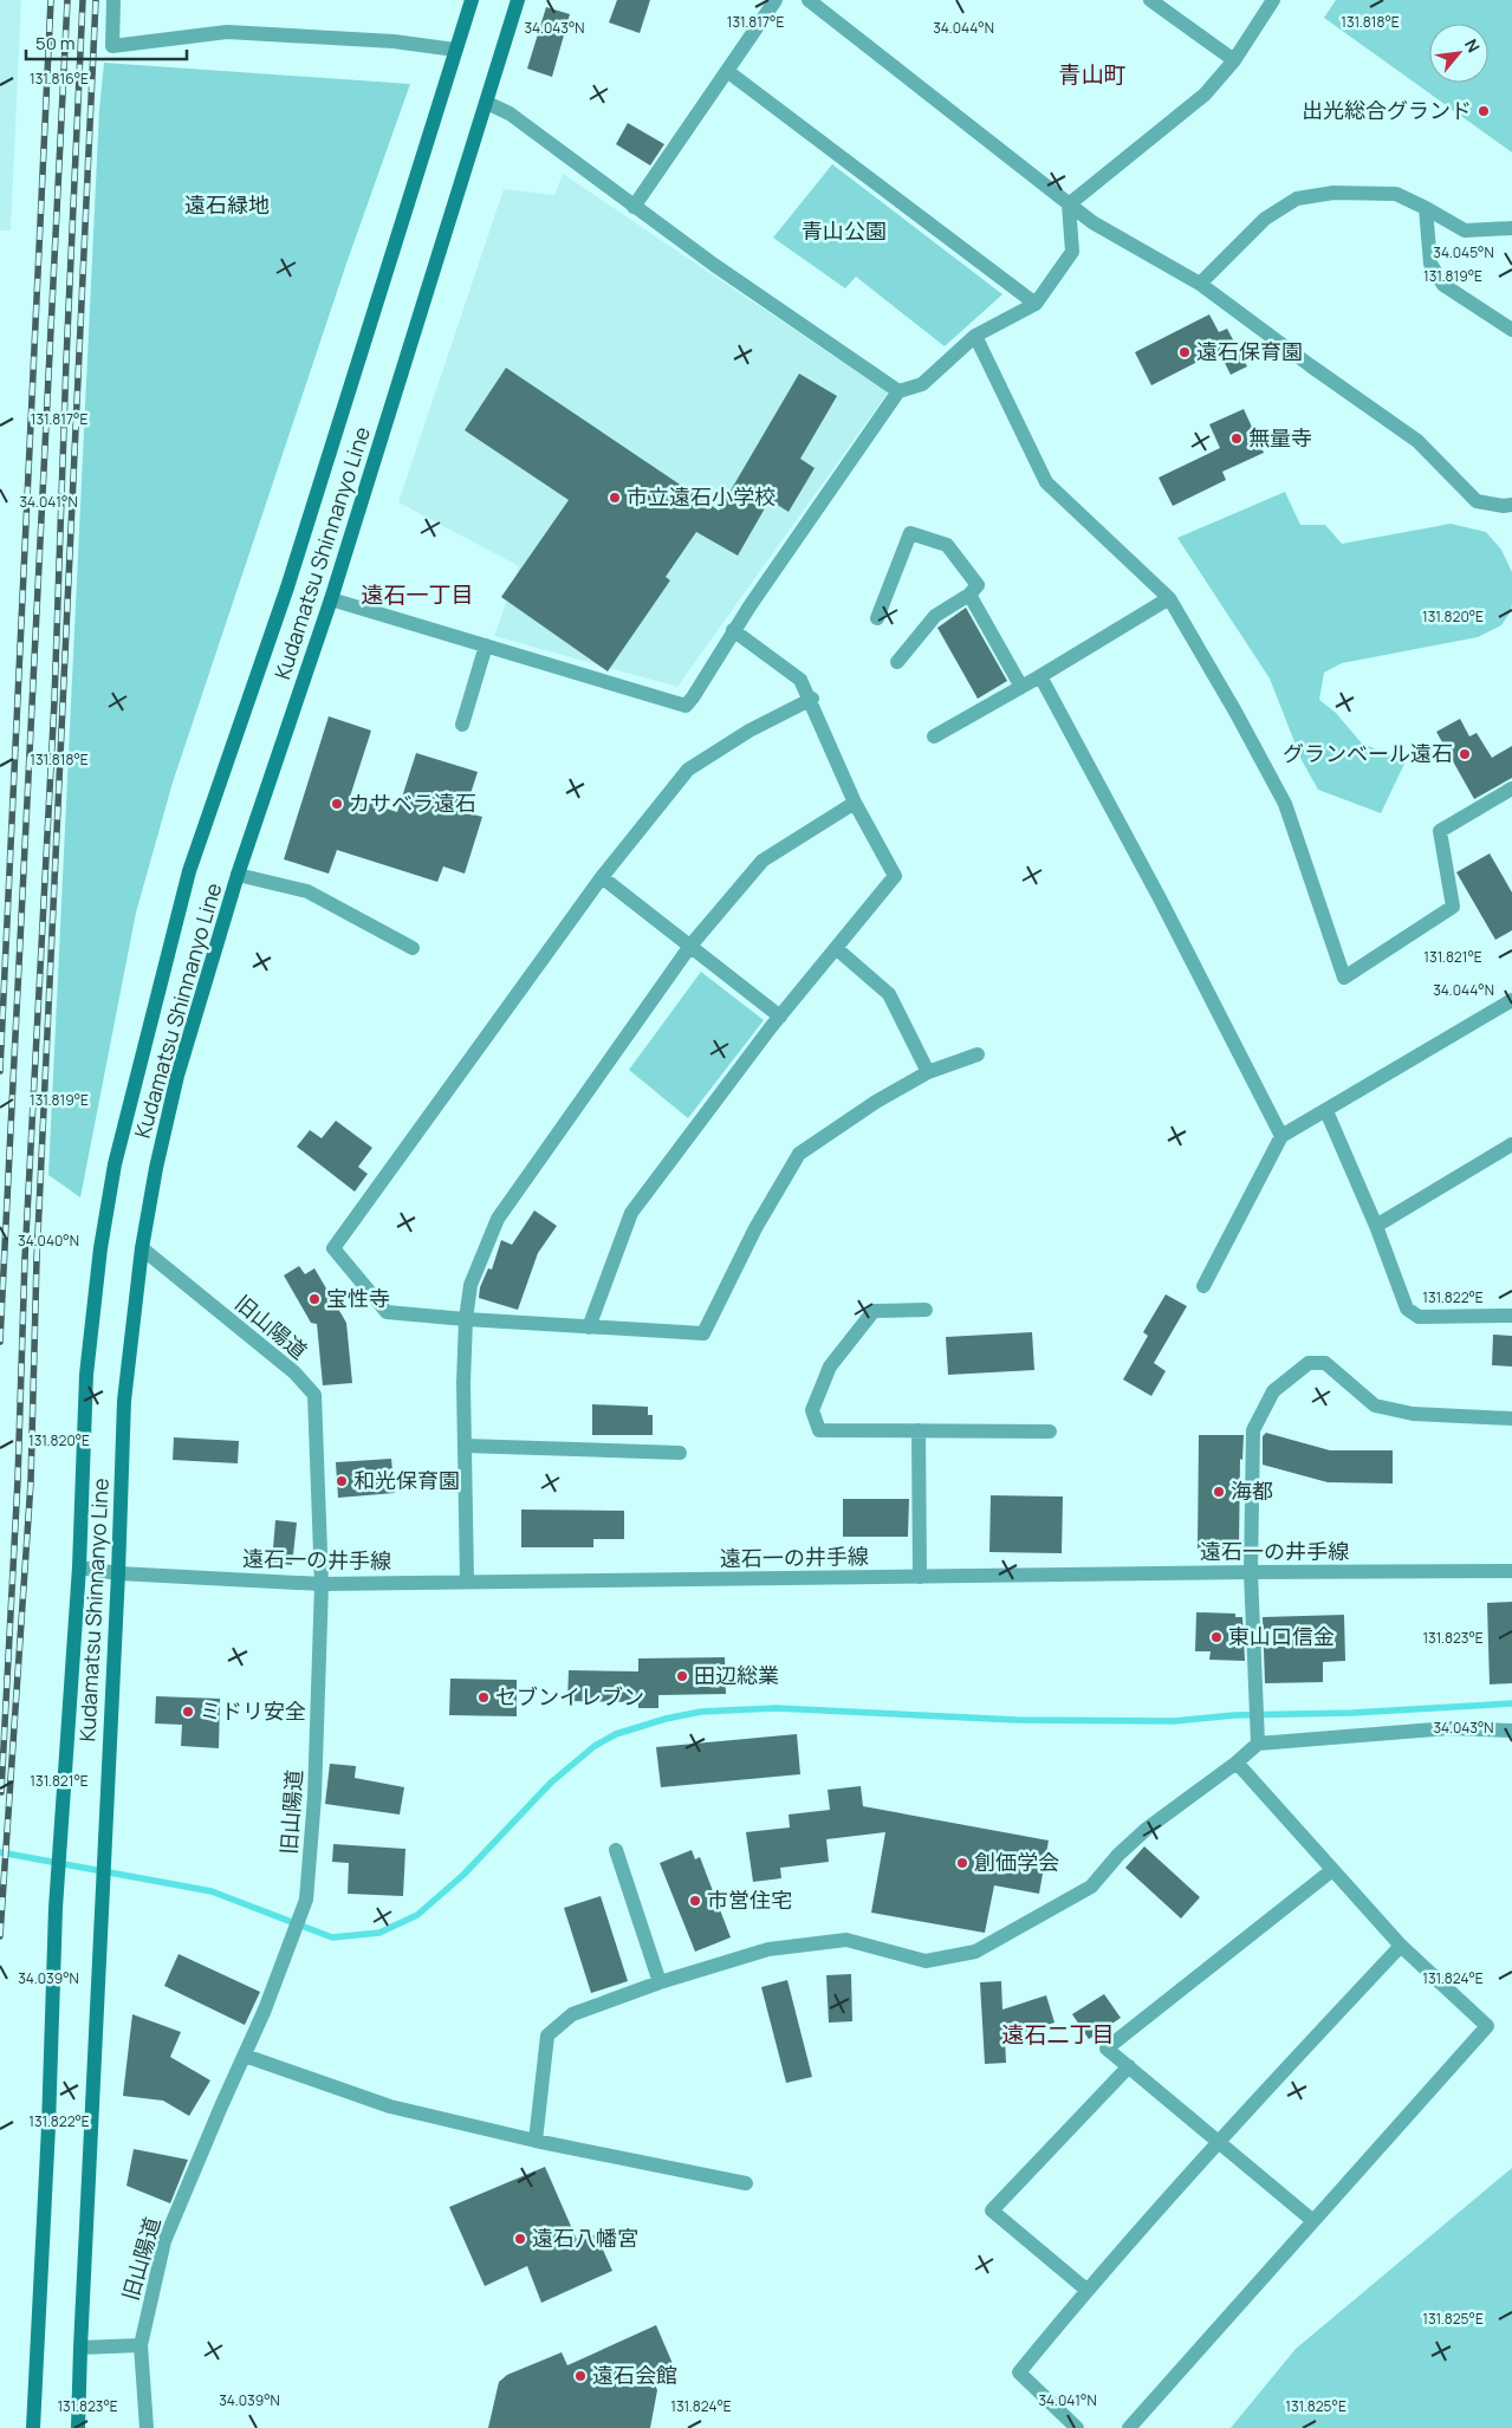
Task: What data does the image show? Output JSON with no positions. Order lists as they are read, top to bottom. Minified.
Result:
{"streets":{"main road":["Kudamatsu Shinnanyo Line"],"street":["旧山陽道","遠石一の井手線"]},"crossings":[["Kudamatsu Shinnanyo Line","旧山陽道"],["Kudamatsu Shinnanyo Line","遠石一の井手線"],["旧山陽道","遠石一の井手線"]],"districts":["青山町","遠石一丁目","遠石二丁目"],"parks":["遠石緑地","青山公園"],"places":["出光総合グランド","遠石保育園","無量寺","市立遠石小学校","グランベール遠石","カサベラ遠石","宝性寺","和光保育園","海都","東山口信金","田辺総業","セブンイレブン","ミドリ安全","創価学会","市営住宅","遠石八幡宮","遠石会館"],"scale_bar":"50 m","north":"top right","coordinates":["131.817°E","131.818°E","34.043°N","34.044°N","131.816°E","34.045°N","131.819°E","34.041°N","131.820°E","131.821°E","34.040°N","131.822°E","131.823°E","34.039°N","131.824°E","131.825°E"]}
